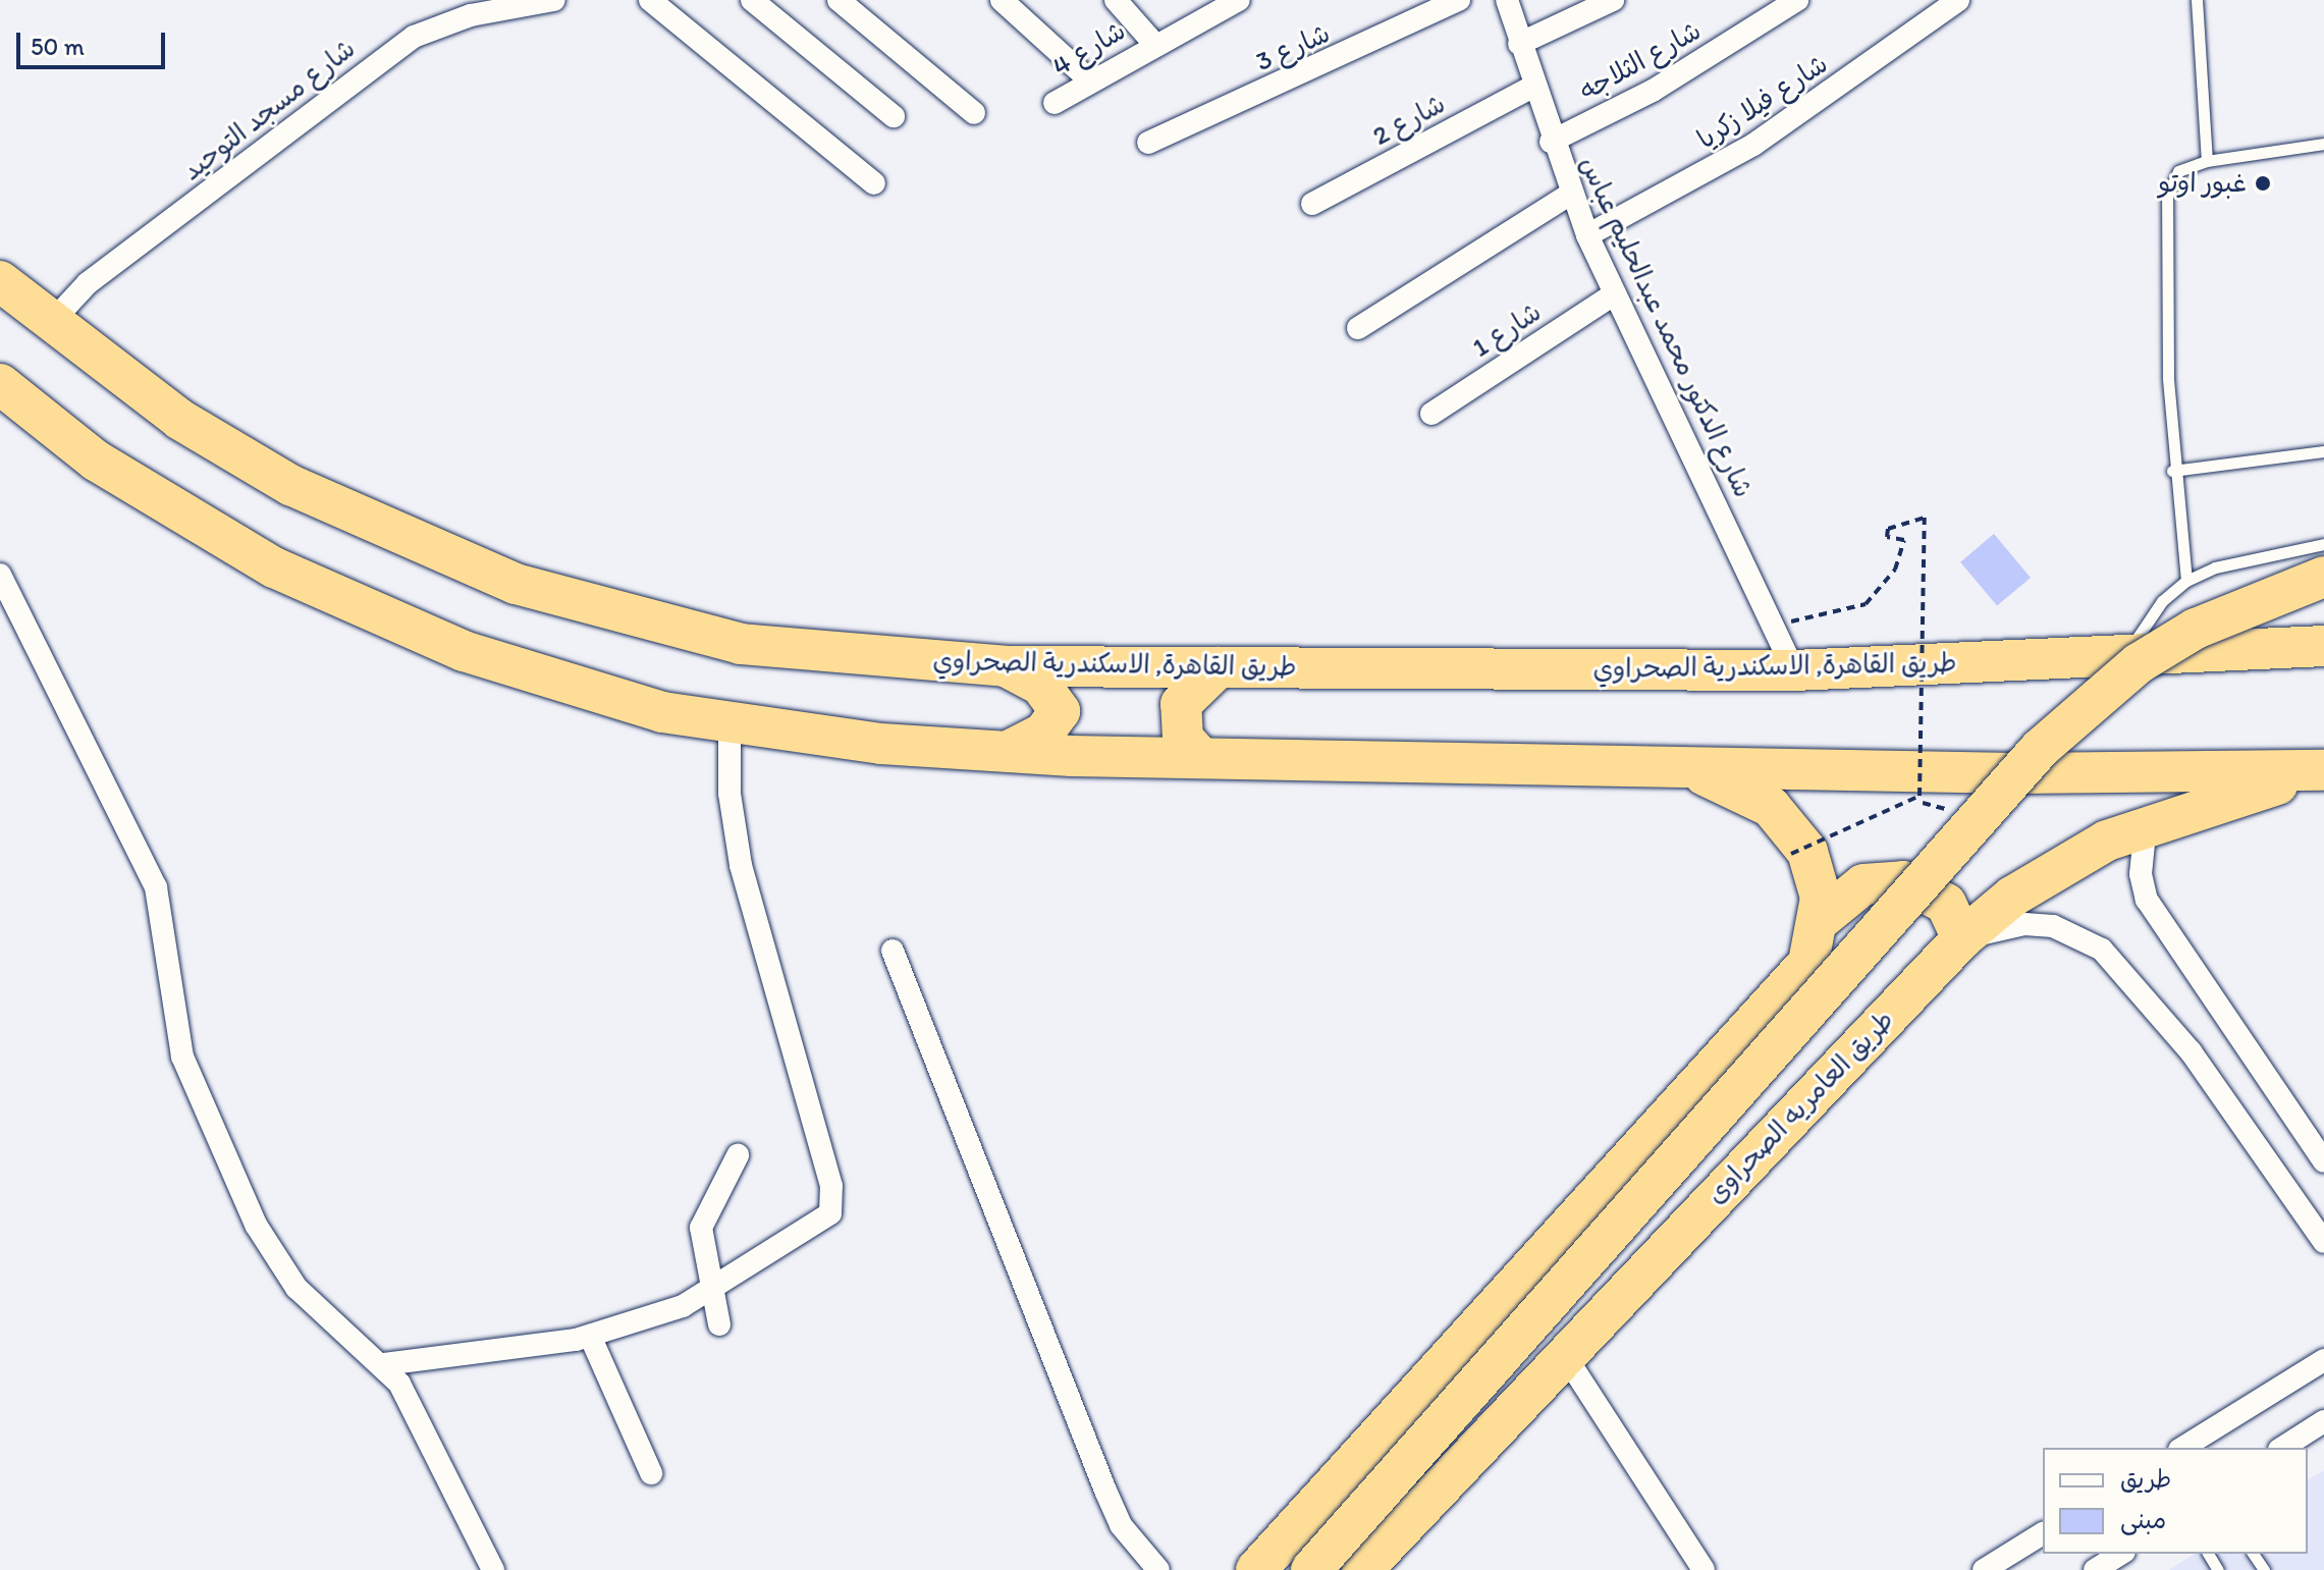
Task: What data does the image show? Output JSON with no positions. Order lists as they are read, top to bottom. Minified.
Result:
{"streets":{"highway":["طريق القاهرة, الاسكندرية الصحراوي","طريق العامريه الصحراوى"],"street":["شارع 3","شارع 4","شارع الثلاجه","شارع فيلا زكريا","شارع مسجد التوحيد","شارع 2","شارع الدكتور محمد عبدالحليم عباس","شارع 1"]},"crossings":[["شارع الثلاجه","شارع الدكتور محمد عبدالحليم عباس"],["شارع فيلا زكريا","شارع الدكتور محمد عبدالحليم عباس"],["شارع مسجد التوحيد","طريق القاهرة, الاسكندرية الصحراوي"],["شارع 2","شارع الدكتور محمد عبدالحليم عباس"],["شارع الدكتور محمد عبدالحليم عباس","شارع 1"],["شارع الدكتور محمد عبدالحليم عباس","طريق القاهرة, الاسكندرية الصحراوي"]],"places":["غبور اوتو"],"legend":["طريق","مبنى"],"scale_bar":"50 m"}
